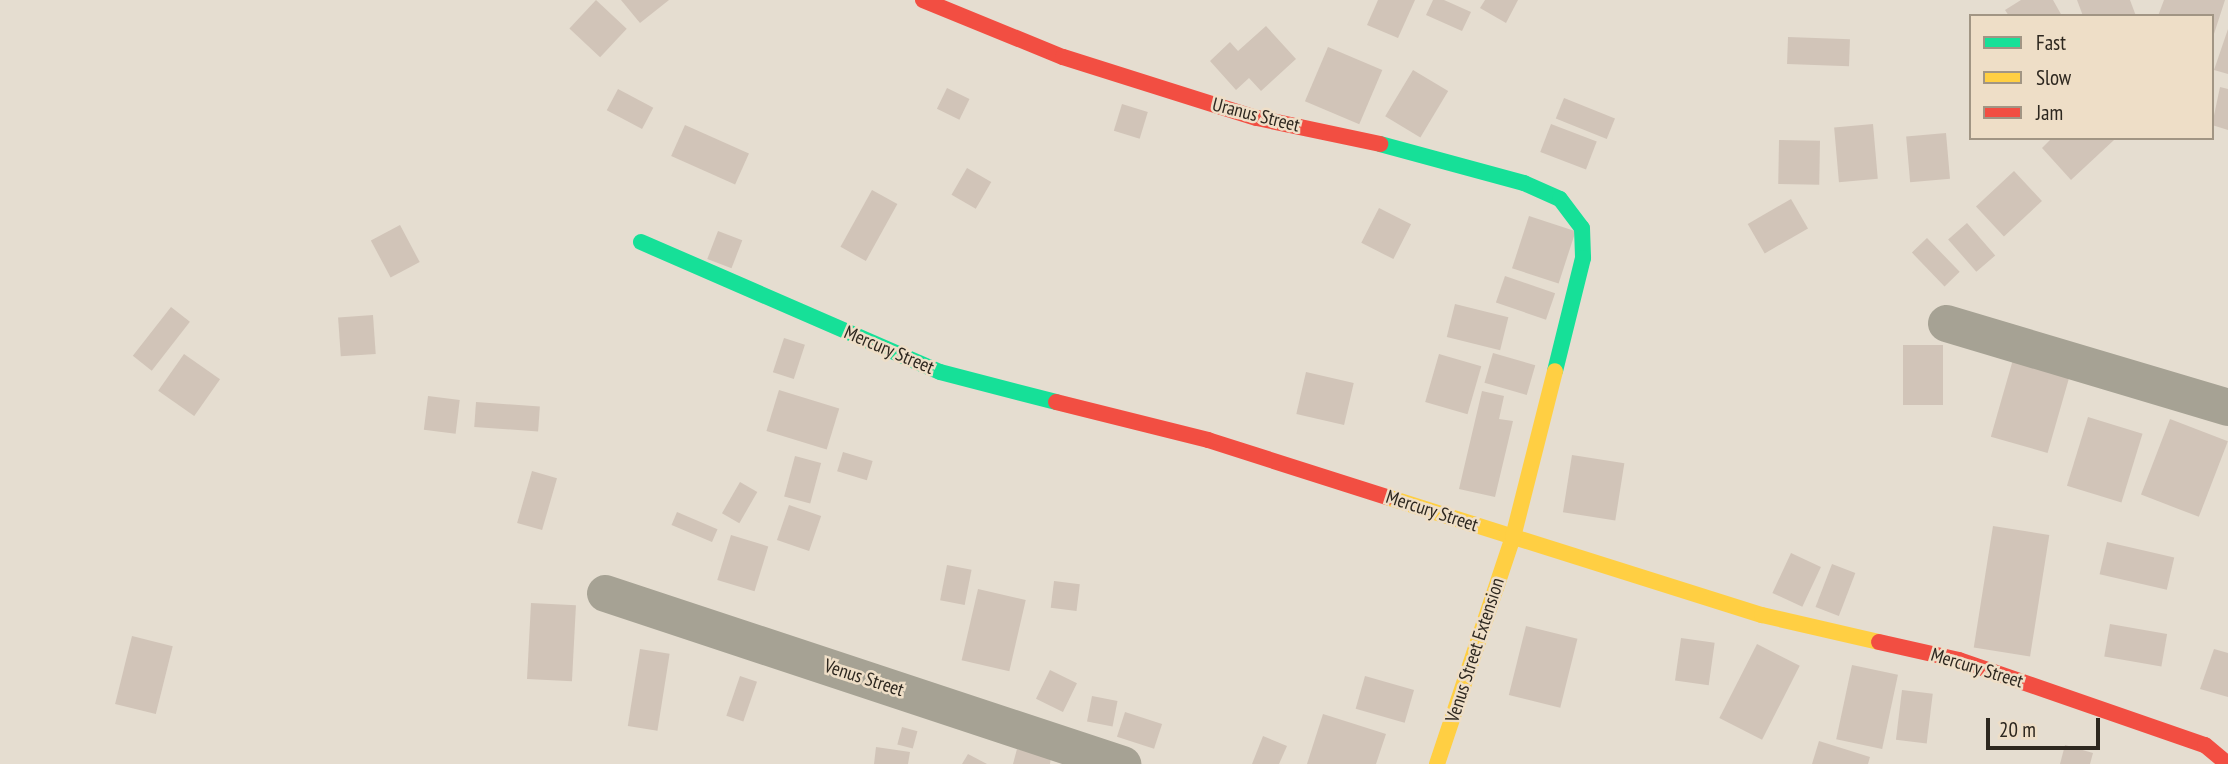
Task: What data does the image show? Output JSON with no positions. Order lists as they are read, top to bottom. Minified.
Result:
{"streets":{"street":["Uranus Street","Mercury Street","Venus Street Extension","Venus Street"]},"crossings":[["Uranus Street","Venus Street Extension"],["Mercury Street","Venus Street Extension"]],"legend":["Fast","Slow","Jam"],"scale_bar":"20 m"}
